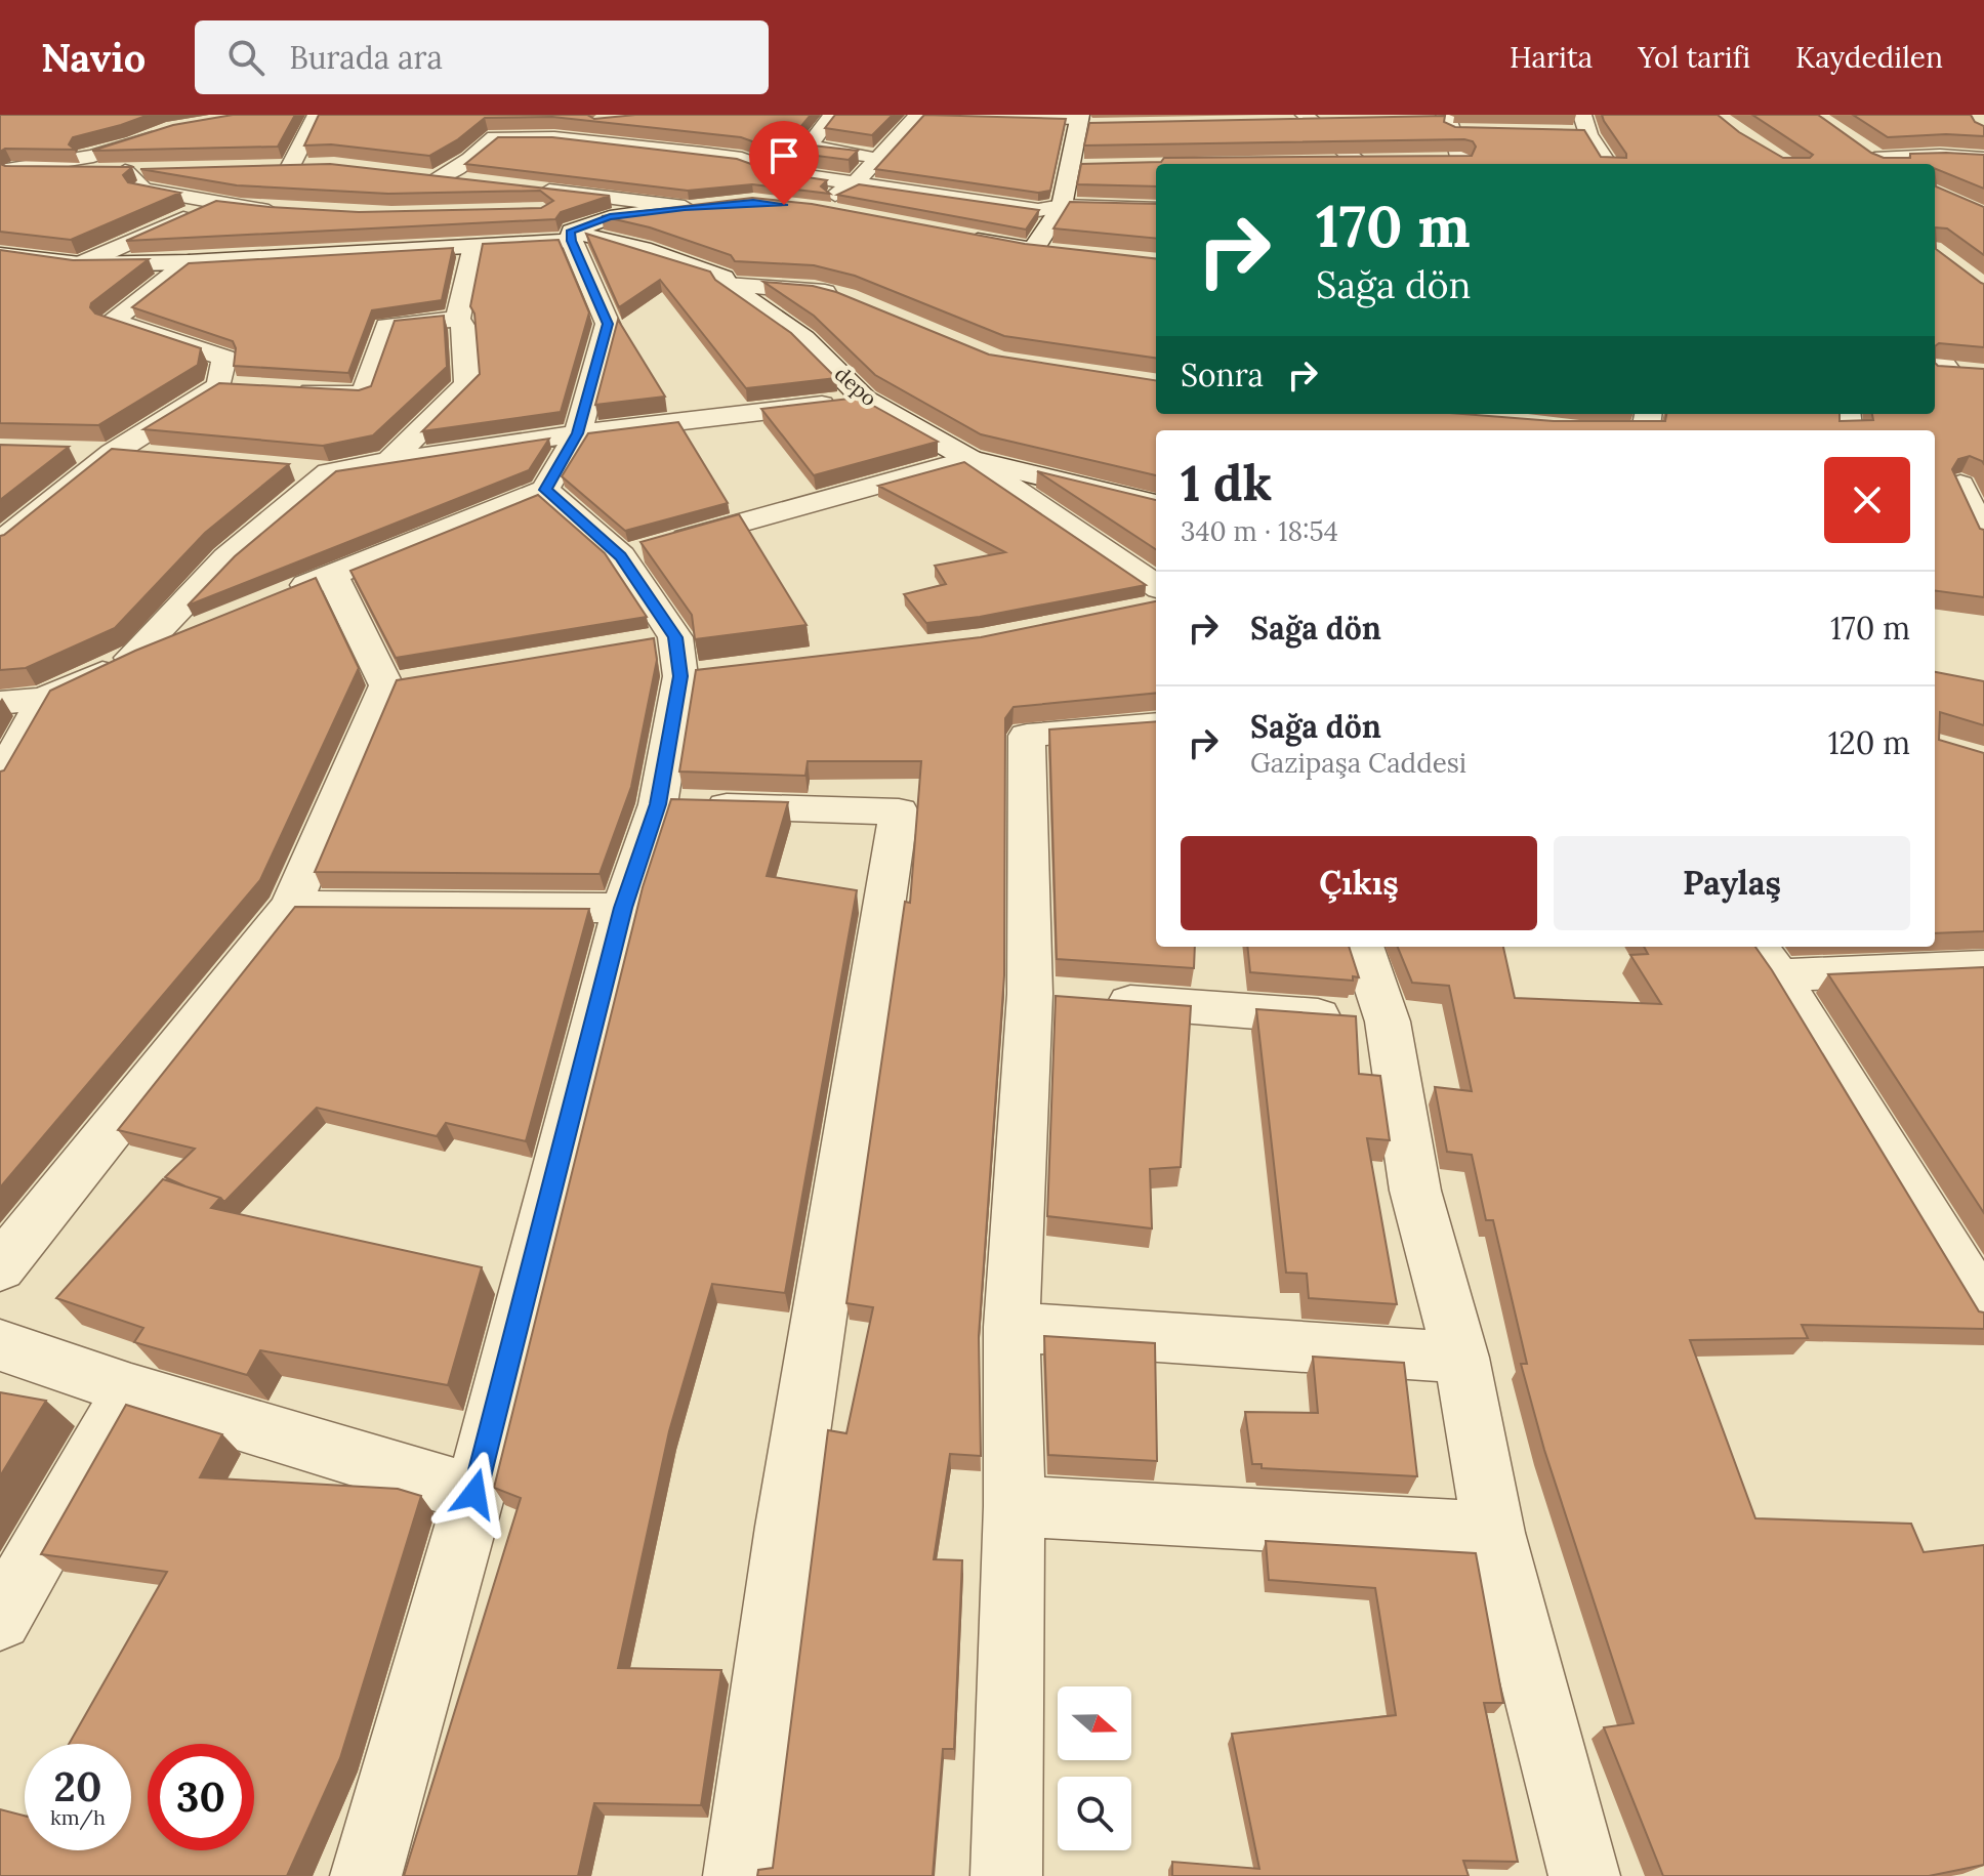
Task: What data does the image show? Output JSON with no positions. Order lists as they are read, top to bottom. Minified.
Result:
{"streets":{"street":["depo"]},"north":"right","page":{"header":"Navio","search":"Burada ara","nav":["Harita","Yol tarifi","Kaydedilen"],"turn":["170 m","Sağa dön"],"then":"Sonra","heading":["1 dk","340 m · 18:54"],"list":[{"name":"Sağa dön","value":"170 m"},{"name":"Sağa dön","note":"Gazipaşa Caddesi","value":"120 m"}],"buttons":["Çıkış","Paylaş"],"speed":"20 km/h","limit":"30"}}
